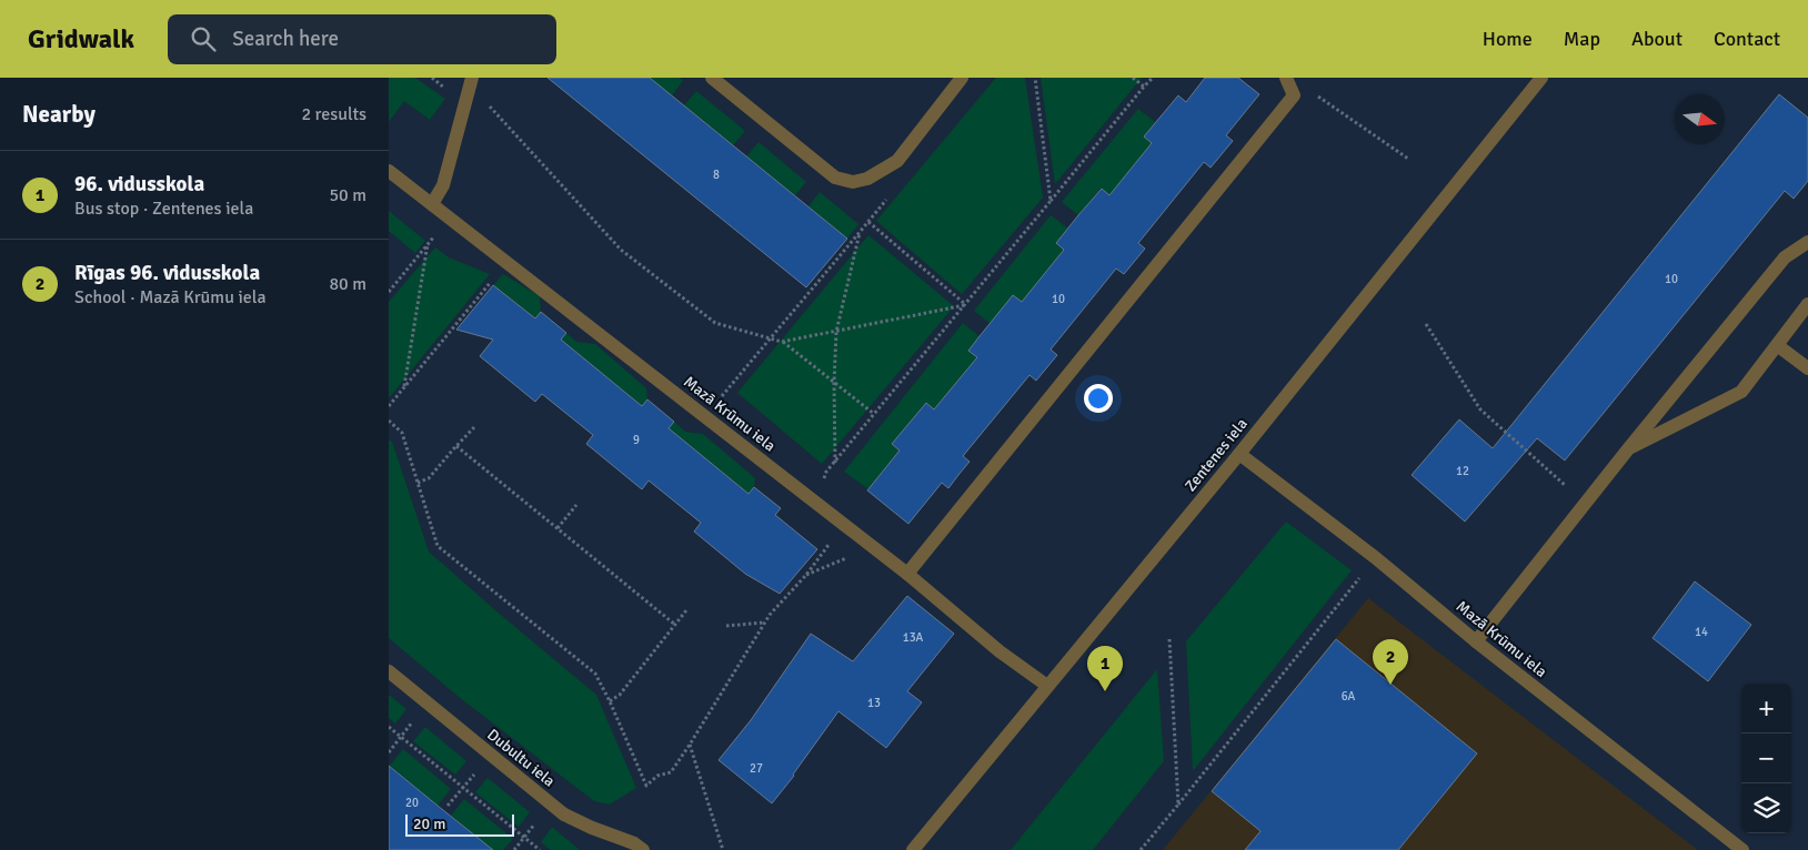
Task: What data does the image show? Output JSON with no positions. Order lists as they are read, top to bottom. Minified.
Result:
{"streets":{"street":["Mazā Krūmu iela","Zentenes iela","Dubultu iela"]},"crossings":[["Mazā Krūmu iela","Zentenes iela"]],"house_numbers":["8","10","10","9","12","14","13A","6A","13","27","20"],"scale_bar":"20 m","north":"right","page":{"header":"Gridwalk","search":"Search here","nav":["Home","Map","About","Contact"],"heading":["Nearby","2 results"],"list":[{"mark":"1","name":"96. vidusskola","note":"Bus stop · Zentenes iela","value":"50 m"},{"mark":"2","name":"Rīgas 96. vidusskola","note":"School · Mazā Krūmu iela","value":"80 m"}],"pins":["2","1"],"map_buttons":["+","−"],"scale":"20 m"}}
